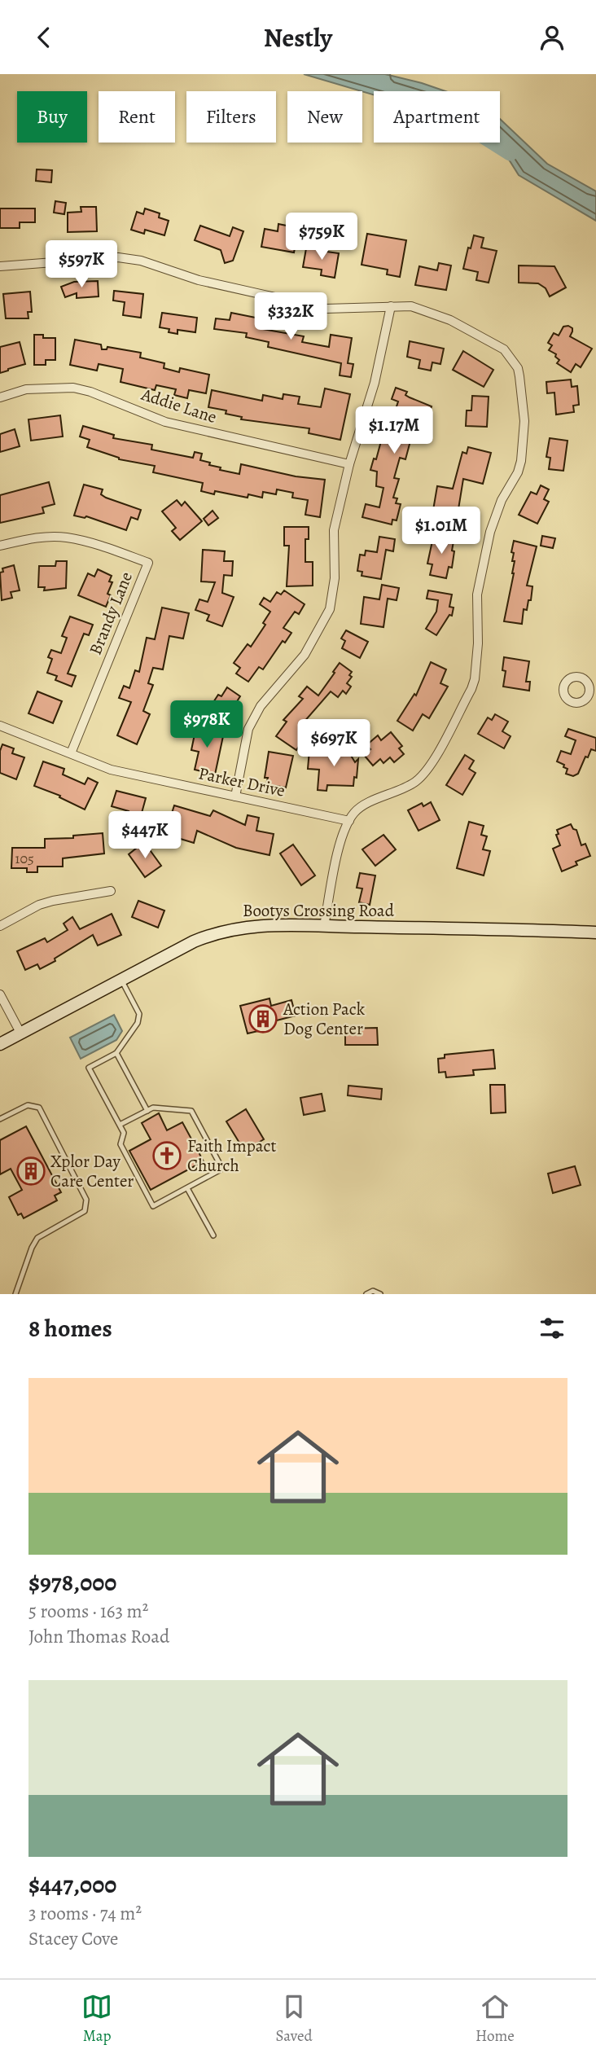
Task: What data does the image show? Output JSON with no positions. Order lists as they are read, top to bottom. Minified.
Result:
{"streets":{"street":["Addie Lane","Brandy Lane","Parker Drive","Bootys Crossing Road"]},"crossings":[["Brandy Lane","Parker Drive"]],"places":{"building":["Action Pack Dog Center","Xplor Day Care Center"],"church":["Faith Impact Church"]},"house_numbers":["105"],"page":{"header":"Nestly","chip":["Buy","Rent","Filters","New","Apartment"],"price":["$759K","$597K","$332K","$1.17M","$1.01M","$978K","$697K","$447K"],"heading":"8 homes","list":[{"name":"$978,000","note":"5 rooms · 163 m² · John Thomas Road"},{"name":"$447,000","note":"3 rooms · 74 m² · Stacey Cove"}],"tabs":["Map","Saved","Home"]}}
